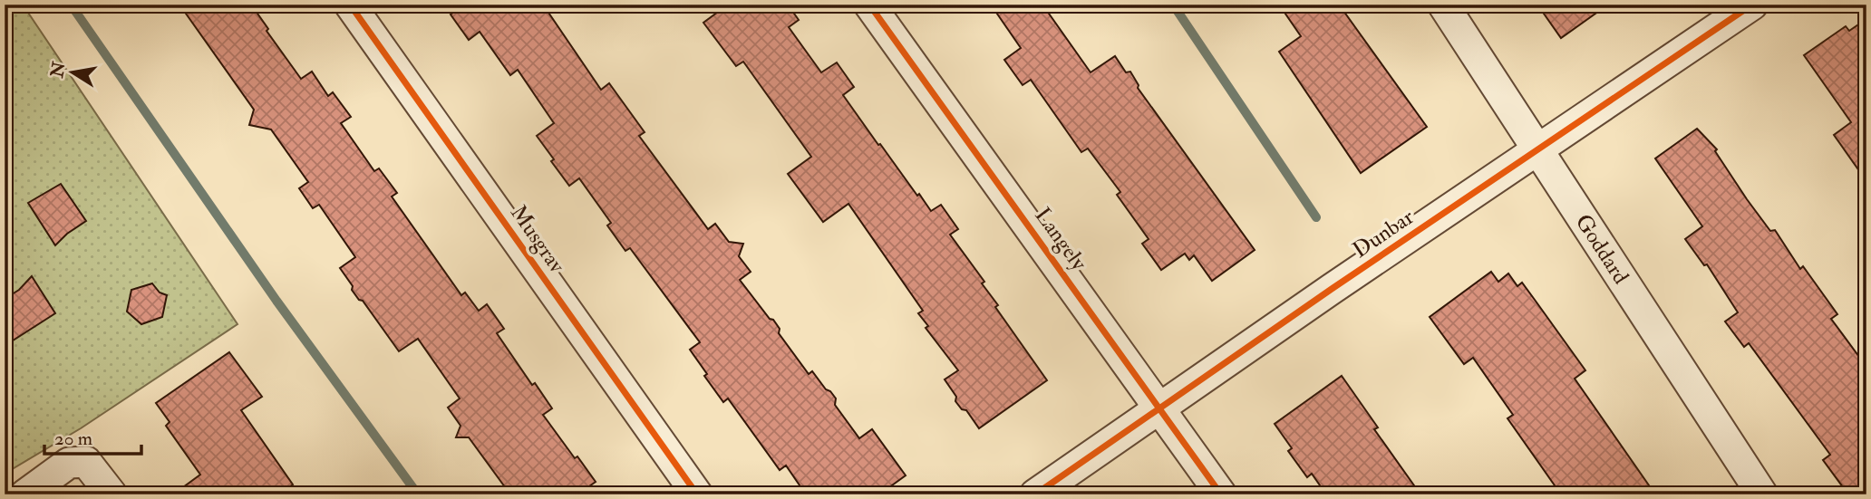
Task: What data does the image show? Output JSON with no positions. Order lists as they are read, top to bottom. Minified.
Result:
{"streets":{"street":["Dunbar","Musgrav","Langely","Goddard"]},"crossings":[["Dunbar","Langely"],["Dunbar","Goddard"]],"scale_bar":"20 m","north":"left"}
